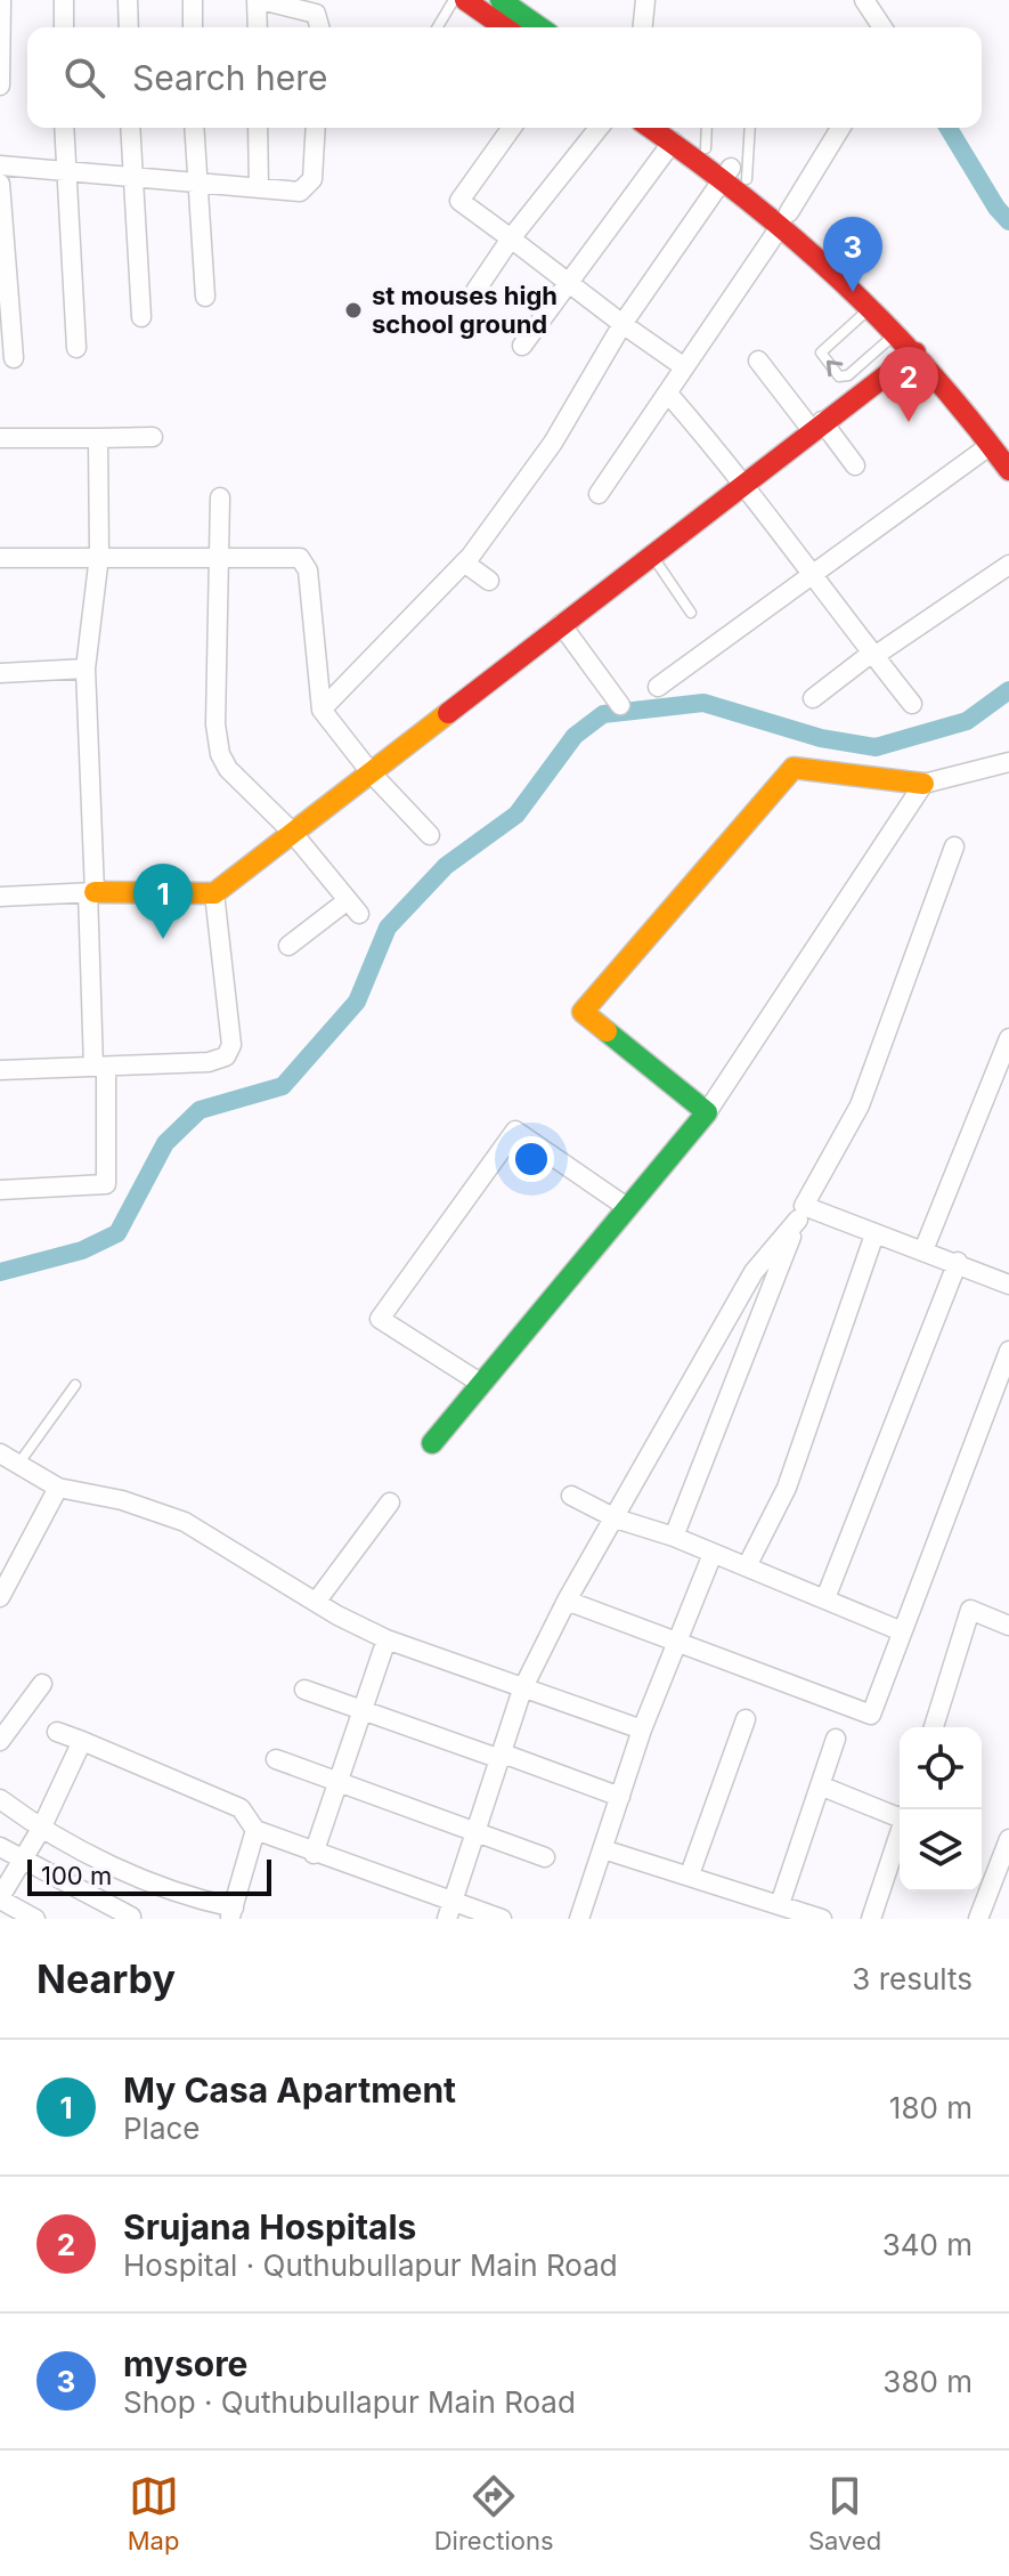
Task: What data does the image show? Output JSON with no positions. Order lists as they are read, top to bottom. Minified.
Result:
{"places":["st mouses high school ground"],"scale_bar":"100 m","page":{"search":"Search here","pins":["3","2","1"],"scale":"100 m","heading":["Nearby","3 results"],"list":[{"mark":"1","name":"My Casa Apartment","note":"Place","value":"180 m"},{"mark":"2","name":"Srujana Hospitals","note":"Hospital · Quthubullapur Main Road","value":"340 m"},{"mark":"3","name":"mysore","note":"Shop · Quthubullapur Main Road","value":"380 m"}],"nav":["Map","Directions","Saved"]}}
